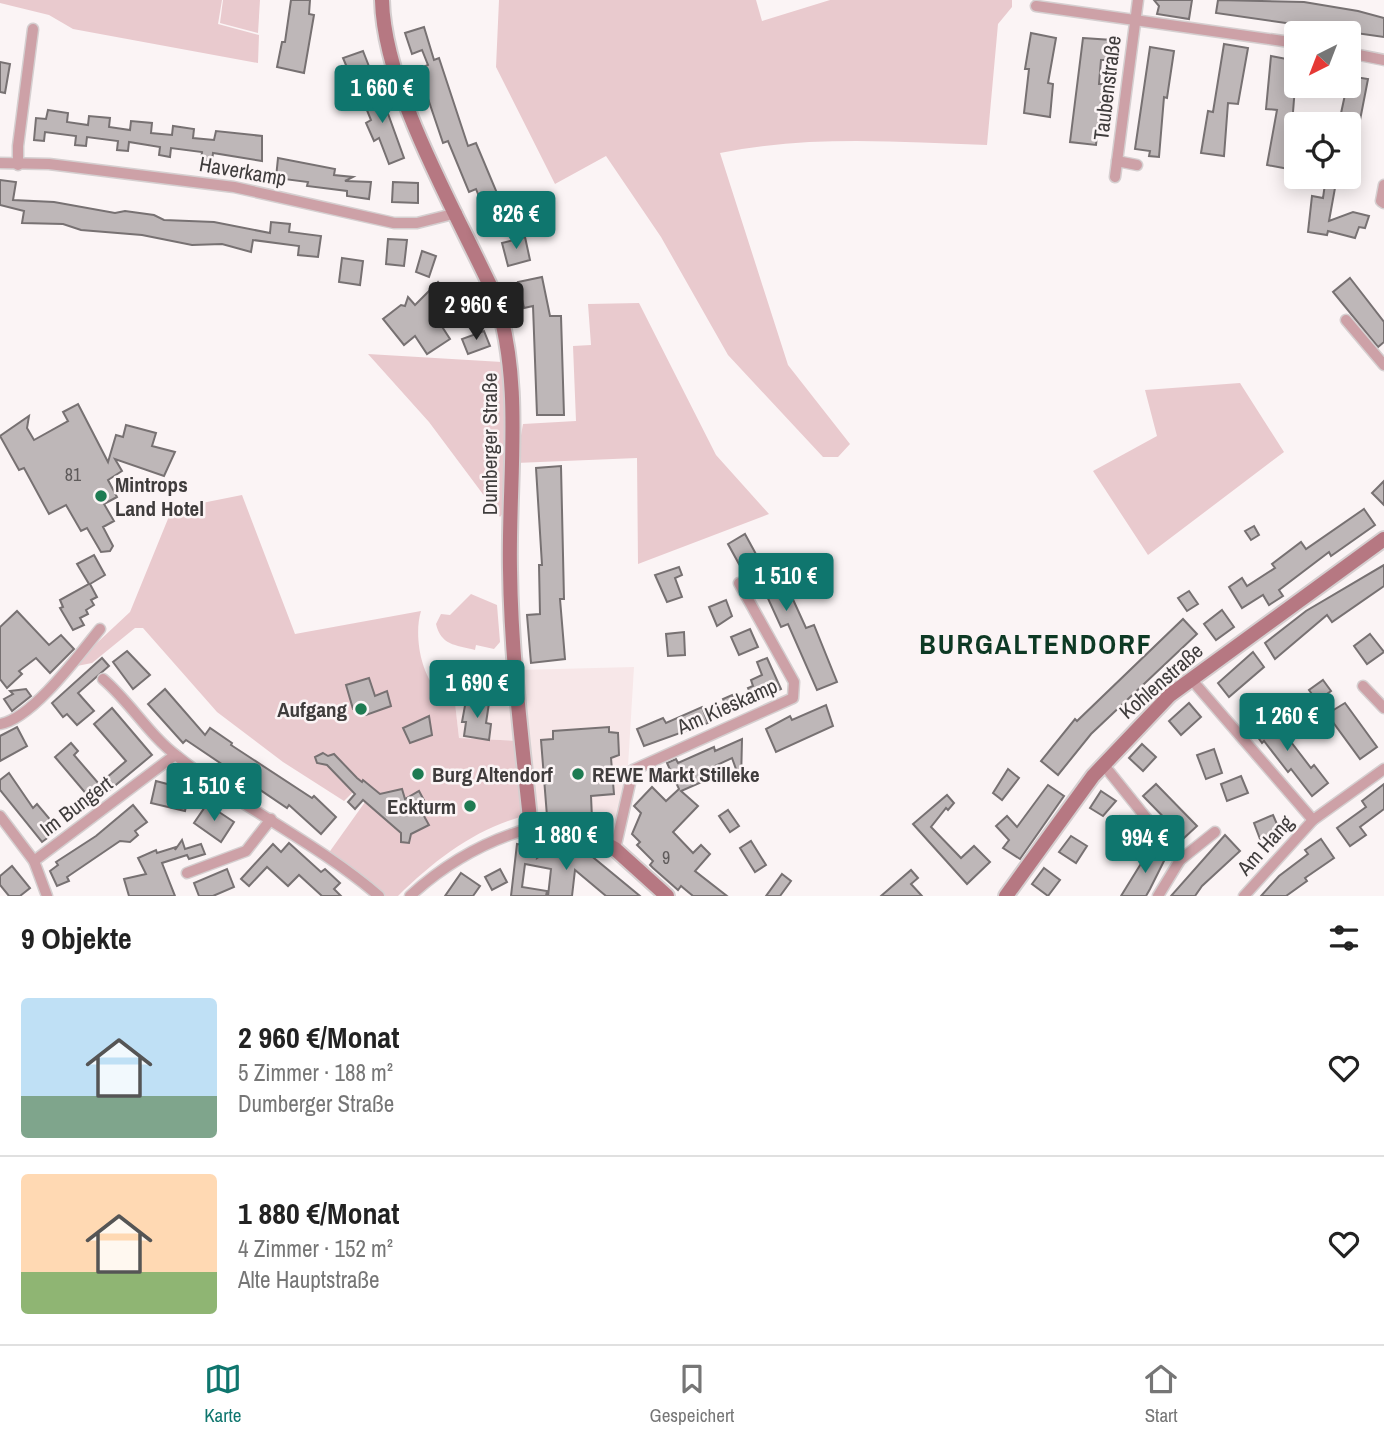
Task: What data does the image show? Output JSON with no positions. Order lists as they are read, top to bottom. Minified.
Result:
{"streets":{"main road":["Dumberger Straße","Kohlenstraße"],"street":["Taubenstraße","Haverkamp","Am Kieskamp","Im Bungert","Am Hang"]},"crossings":[["Haverkamp","Dumberger Straße"],["Kohlenstraße","Am Hang"]],"districts":["BURGALTENDORF"],"places":["Mintrops Land Hotel","Aufgang","Burg Altendorf","REWE Markt Stilleke","Eckturm"],"house_numbers":["81","9"],"north":"bottom left","page":{"price":["1 660 €","826 €","2 960 €","1 510 €","1 690 €","1 260 €","1 510 €","1 880 €","994 €"],"heading":"9 Objekte","list":[{"name":"2 960 €/Monat","note":"5 Zimmer · 188 m² · Dumberger Straße"},{"name":"1 880 €/Monat","note":"4 Zimmer · 152 m² · Alte Hauptstraße"}],"tabs":["Karte","Gespeichert","Start"]}}
